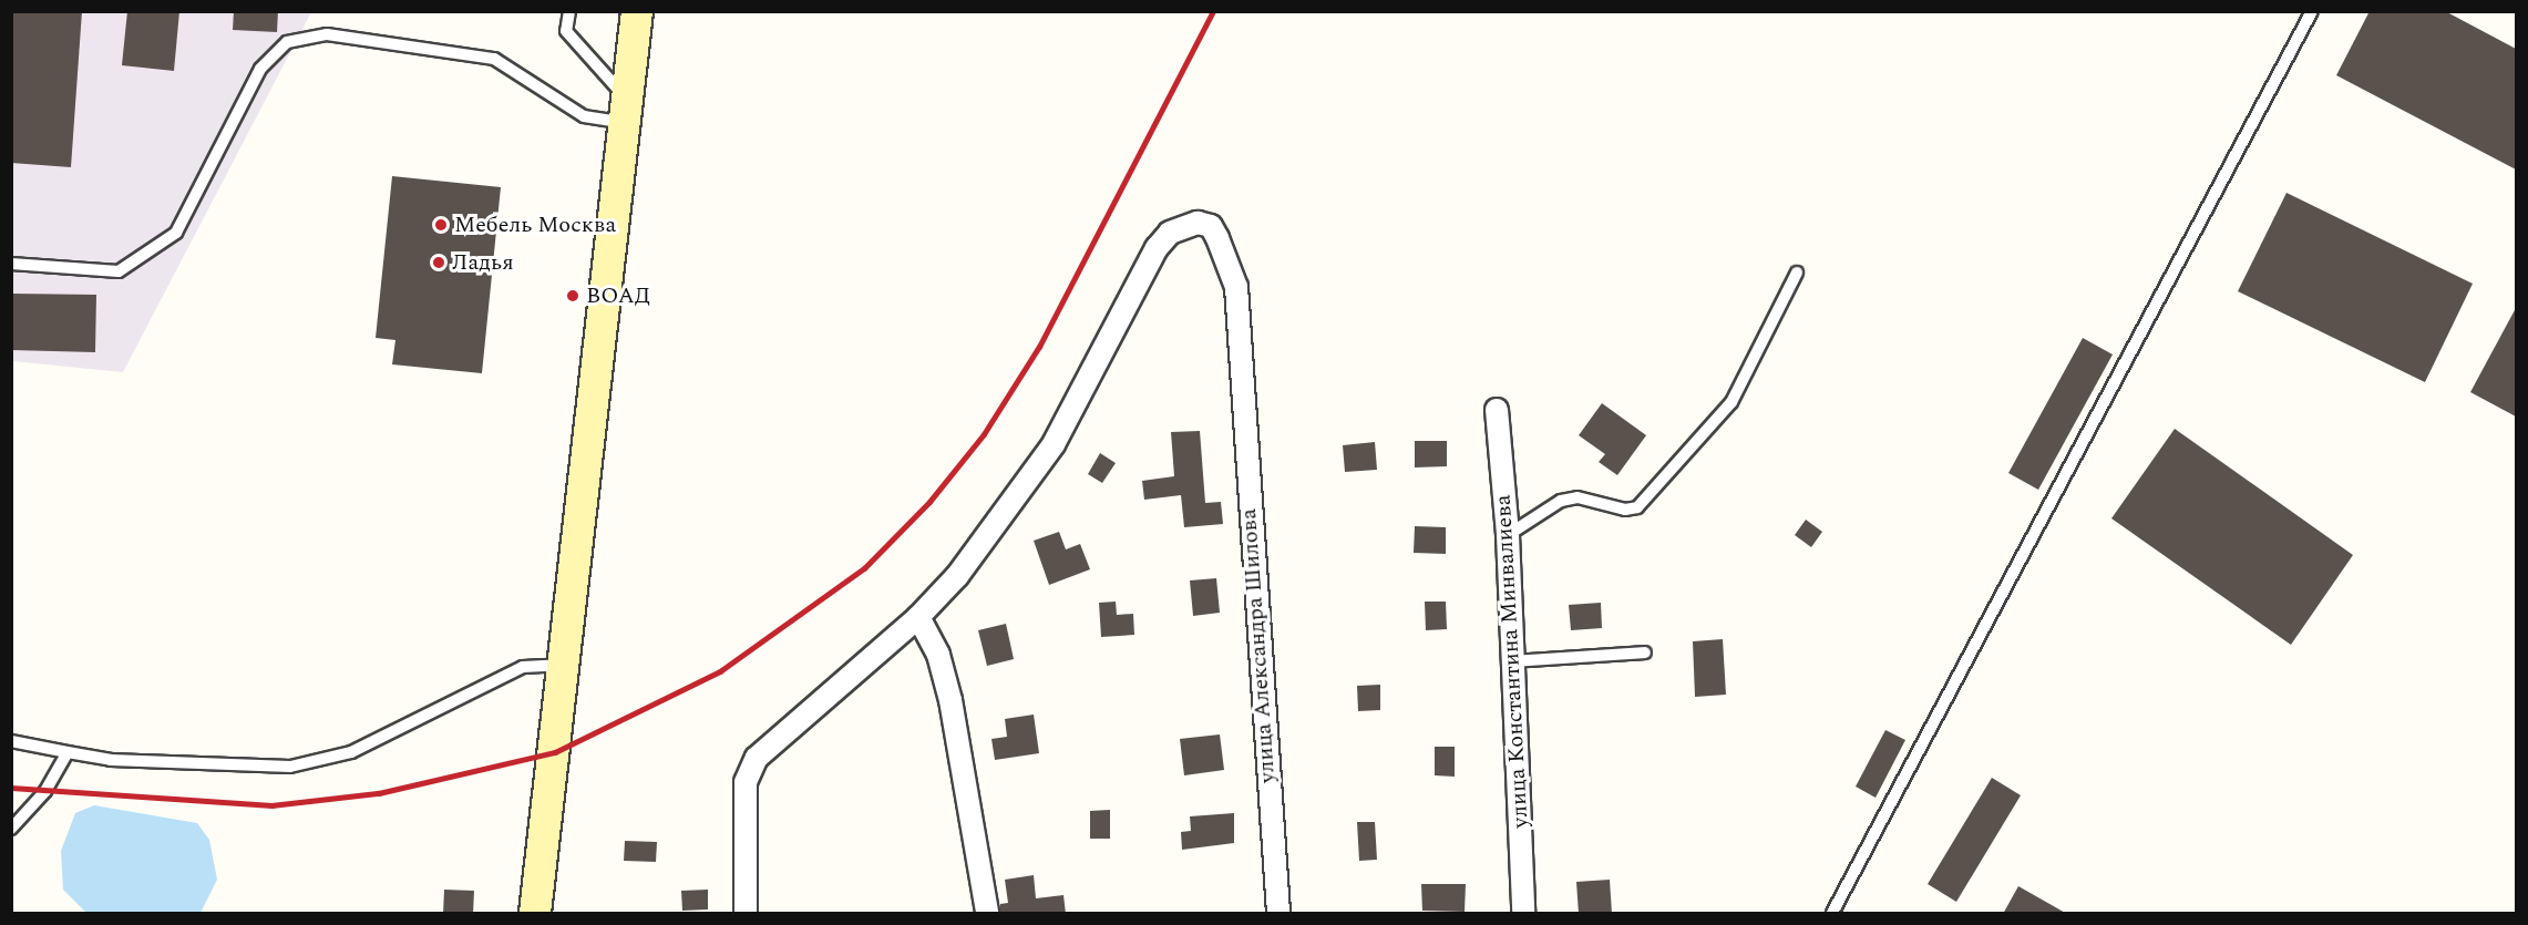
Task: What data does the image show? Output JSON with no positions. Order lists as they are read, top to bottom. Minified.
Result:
{"streets":{"street":["улица Александра Шилова","улица Константина Минвалиева"]},"places":["Мебель Москва","Ладья","ВОАД"]}
